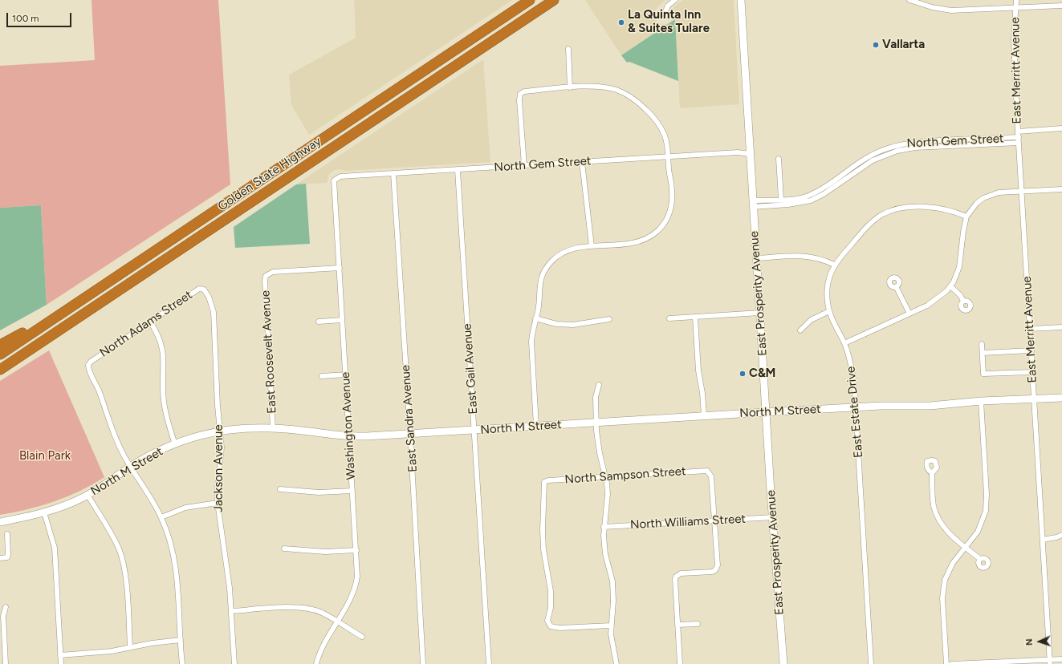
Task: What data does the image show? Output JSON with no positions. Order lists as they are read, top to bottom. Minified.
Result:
{"streets":{"highway":["Golden State Highway"],"street":["East Merritt Avenue","North Gem Street","East Prosperity Avenue","North Adams Street","East Roosevelt Avenue","East Gail Avenue","North M Street","East Estate Drive","East Sandra Avenue","Washington Avenue","Jackson Avenue","North Sampson Street","North Williams Street"]},"crossings":[["East Merritt Avenue","North Gem Street"],["East Merritt Avenue","North M Street"],["North Gem Street","East Prosperity Avenue"],["North Gem Street","East Gail Avenue"],["North Gem Street","East Sandra Avenue"],["North Gem Street","Washington Avenue"],["East Prosperity Avenue","North M Street"],["East Prosperity Avenue","North Williams Street"],["North Adams Street","North M Street"],["North Adams Street","Jackson Avenue"],["East Roosevelt Avenue","North M Street"],["East Roosevelt Avenue","Washington Avenue"],["East Gail Avenue","North M Street"],["North M Street","East Estate Drive"],["North M Street","East Sandra Avenue"],["North M Street","Washington Avenue"],["North M Street","Jackson Avenue"],["North Sampson Street","North Williams Street"]],"parks":["Blain Park"],"places":["La Quinta Inn & Suites Tulare","Vallarta","C&M"],"scale_bar":"100 m","north":"left"}
